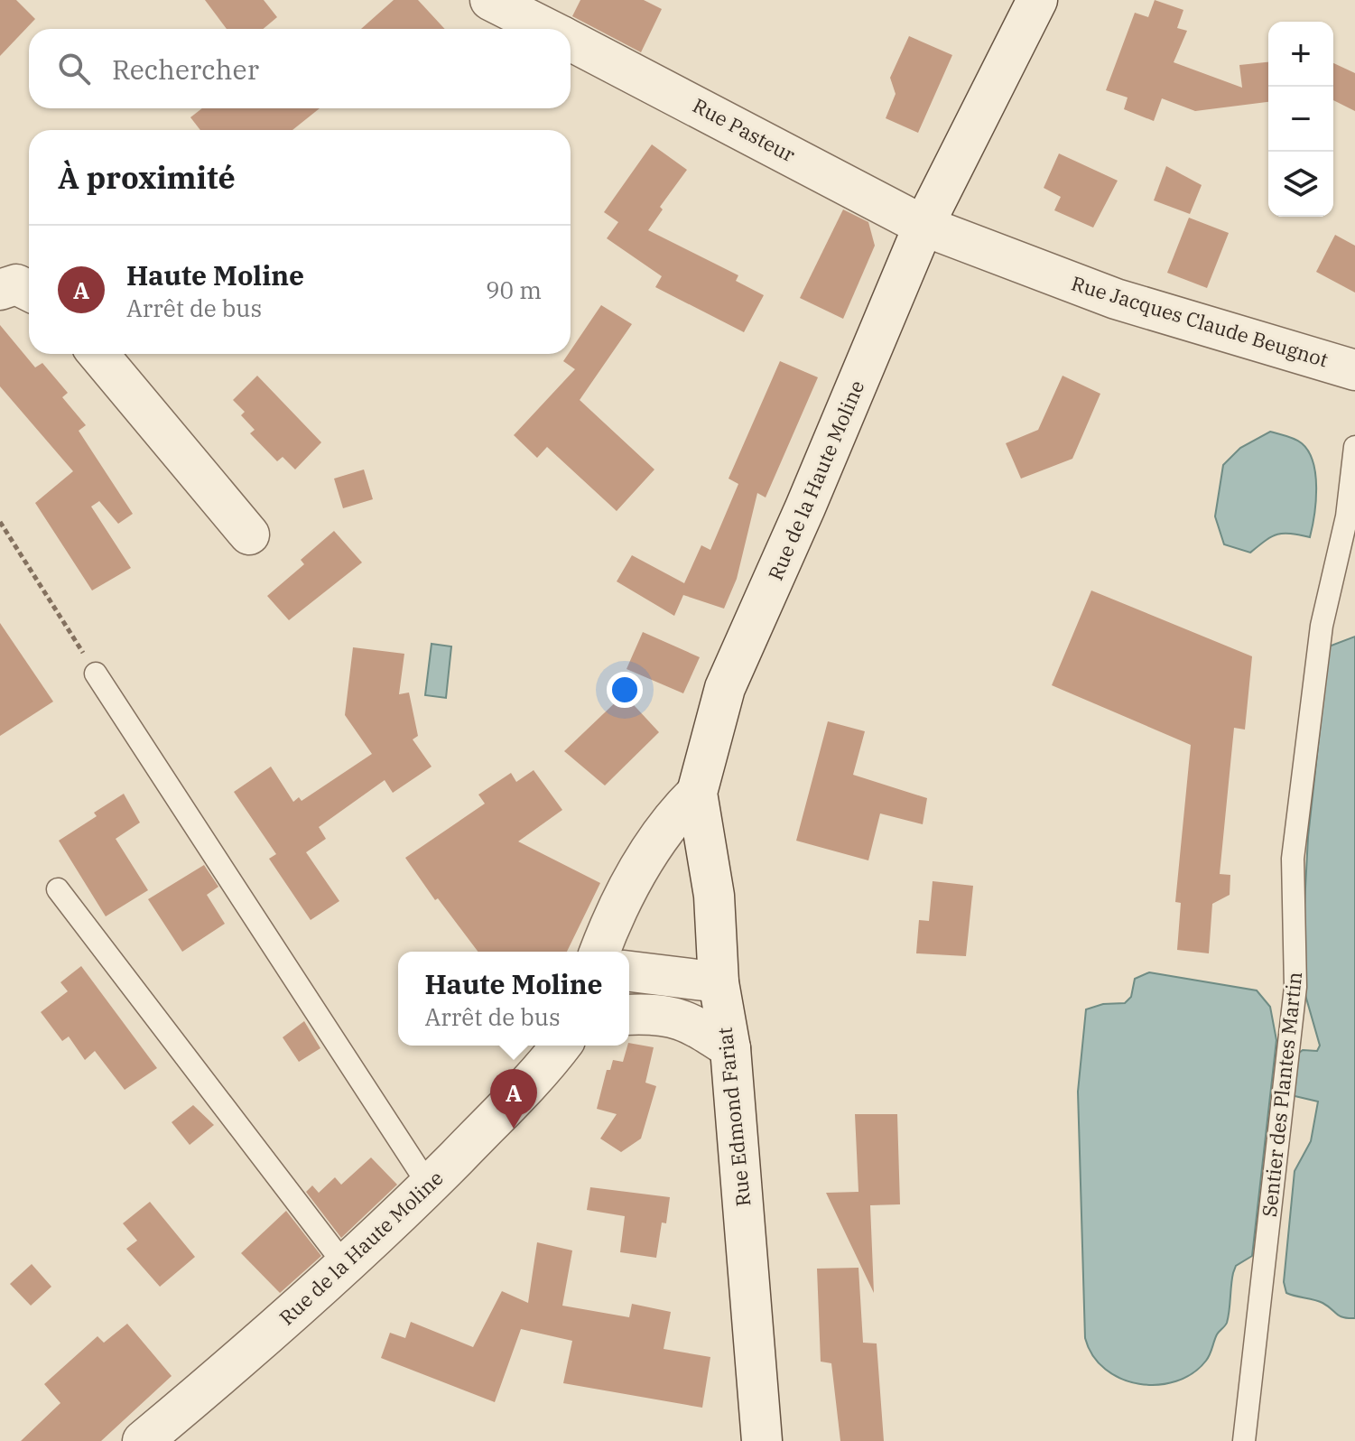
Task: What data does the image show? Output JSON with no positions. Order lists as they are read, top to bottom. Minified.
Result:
{"streets":{"street":["Rue Pasteur","Rue Jacques Claude Beugnot","Rue de la Haute Moline","Rue Edmond Fariat"],"lane":["Sentier des Plantes Martin"]},"crossings":[["Rue Pasteur","Rue Jacques Claude Beugnot"],["Rue Pasteur","Rue de la Haute Moline"],["Rue Jacques Claude Beugnot","Rue de la Haute Moline"],["Rue de la Haute Moline","Rue Edmond Fariat"]],"page":{"map_buttons":["+","−"],"search":"Rechercher","heading":"À proximité","list":[{"mark":"A","name":"Haute Moline","note":"Arrêt de bus","value":"90 m"}],"popup":["Haute Moline","Arrêt de bus"],"pins":"A"}}
